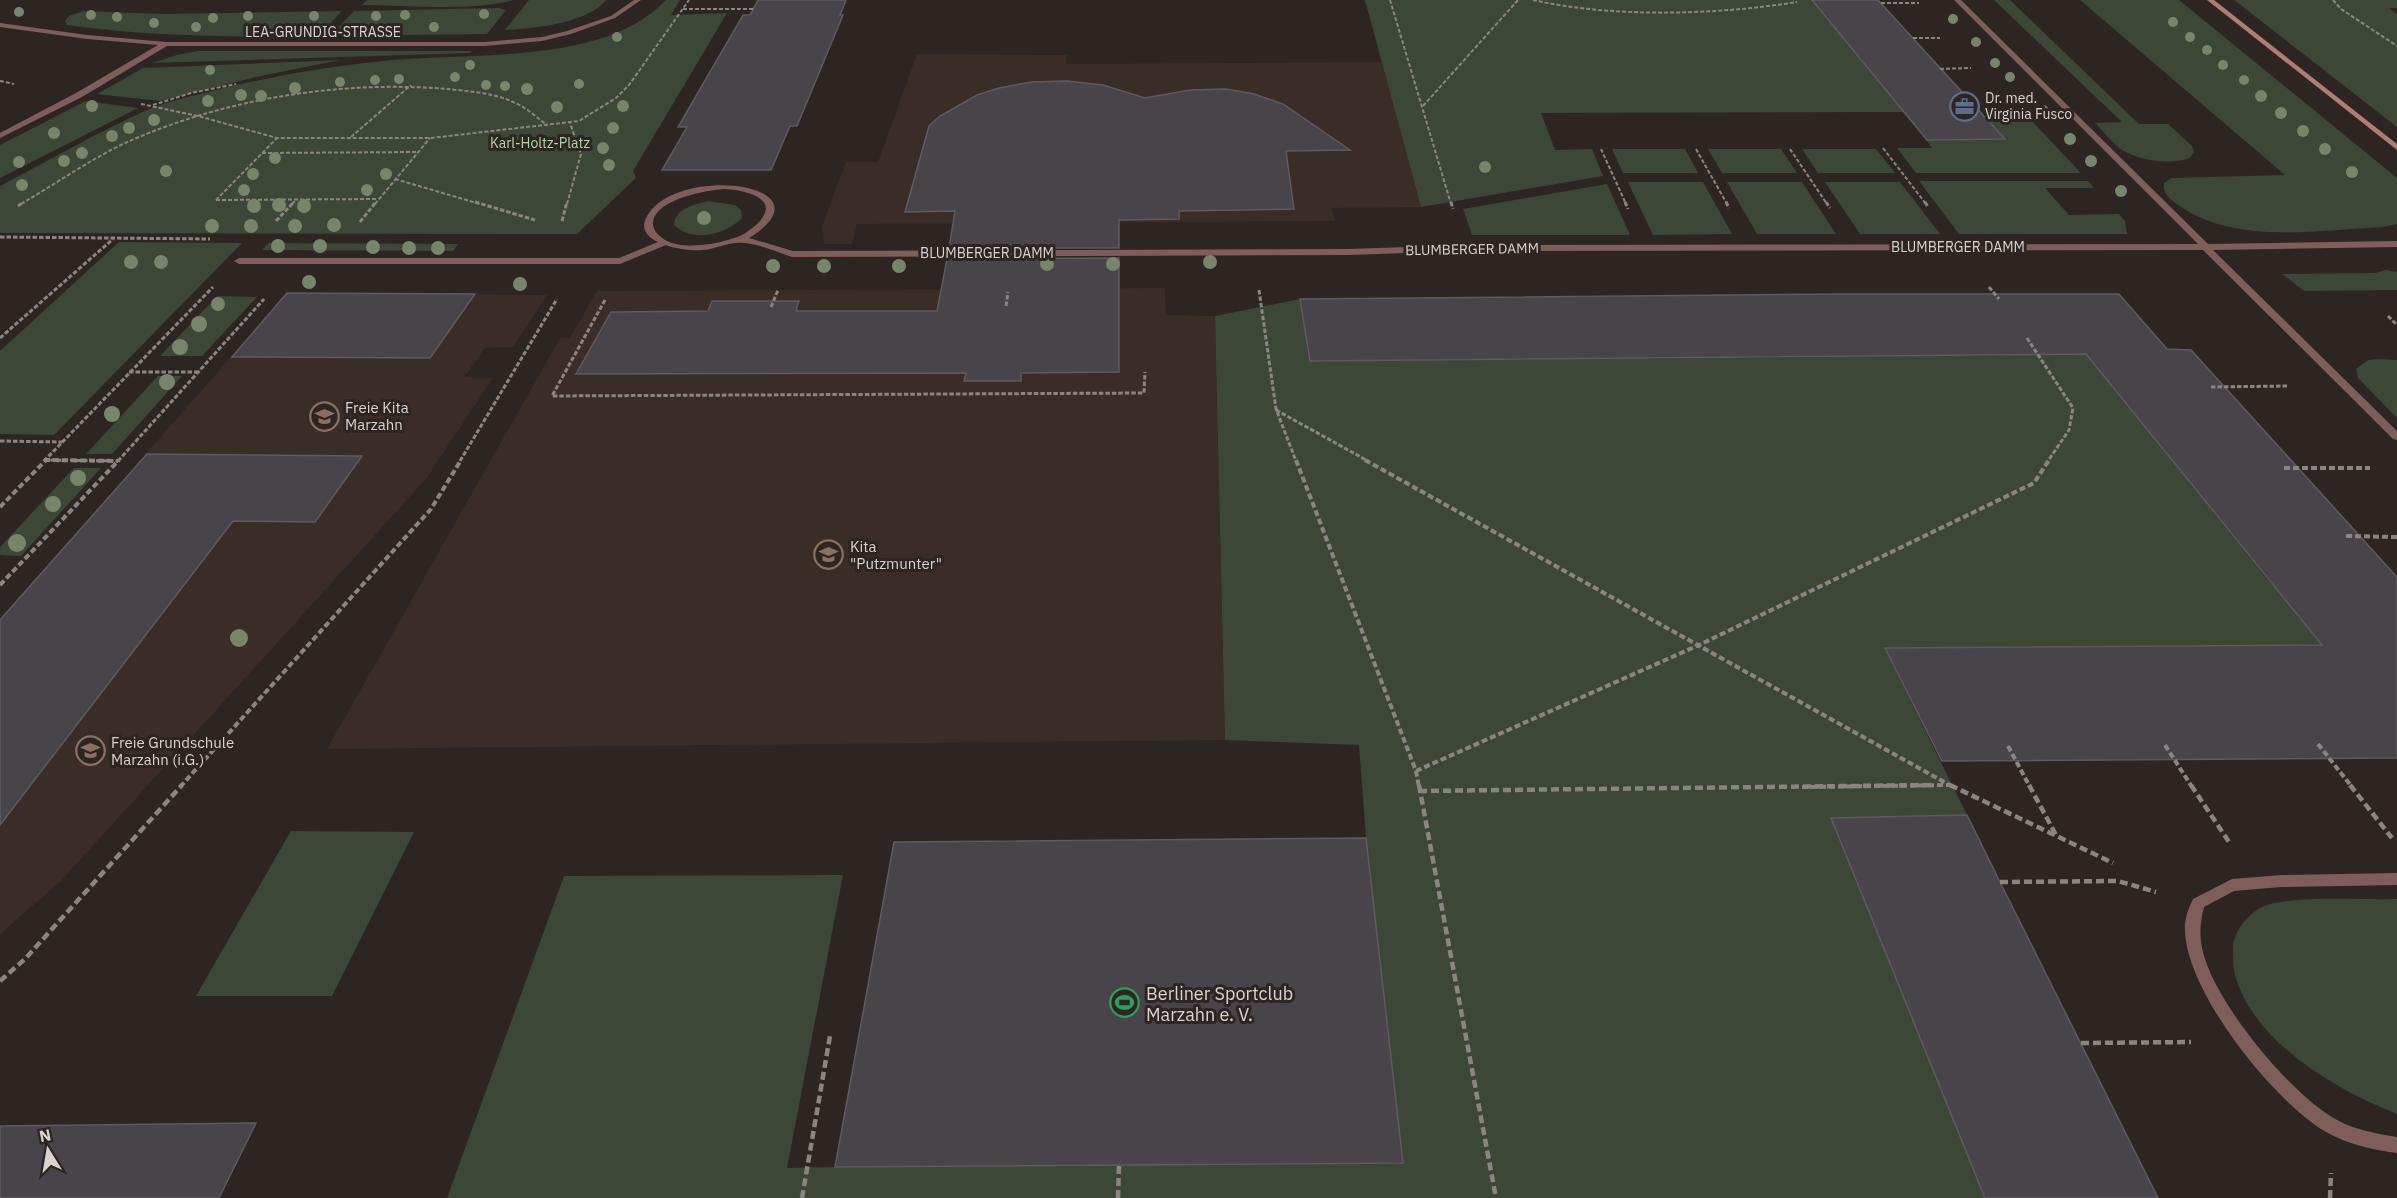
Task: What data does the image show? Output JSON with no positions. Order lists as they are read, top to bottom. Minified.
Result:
{"streets":{"street":["LEA-GRUNDIG-STRASSE","BLUMBERGER DAMM"]},"parks":["Karl-Holtz-Platz"],"places":{"office":["Dr. med. Virginia Fusco"],"school or university":["Freie Kita Marzahn","Kita \"Putzmunter\"","Freie Grundschule Marzahn (i.G.)"],"sports":["Berliner Sportclub Marzahn e. V."]},"north":"top"}
